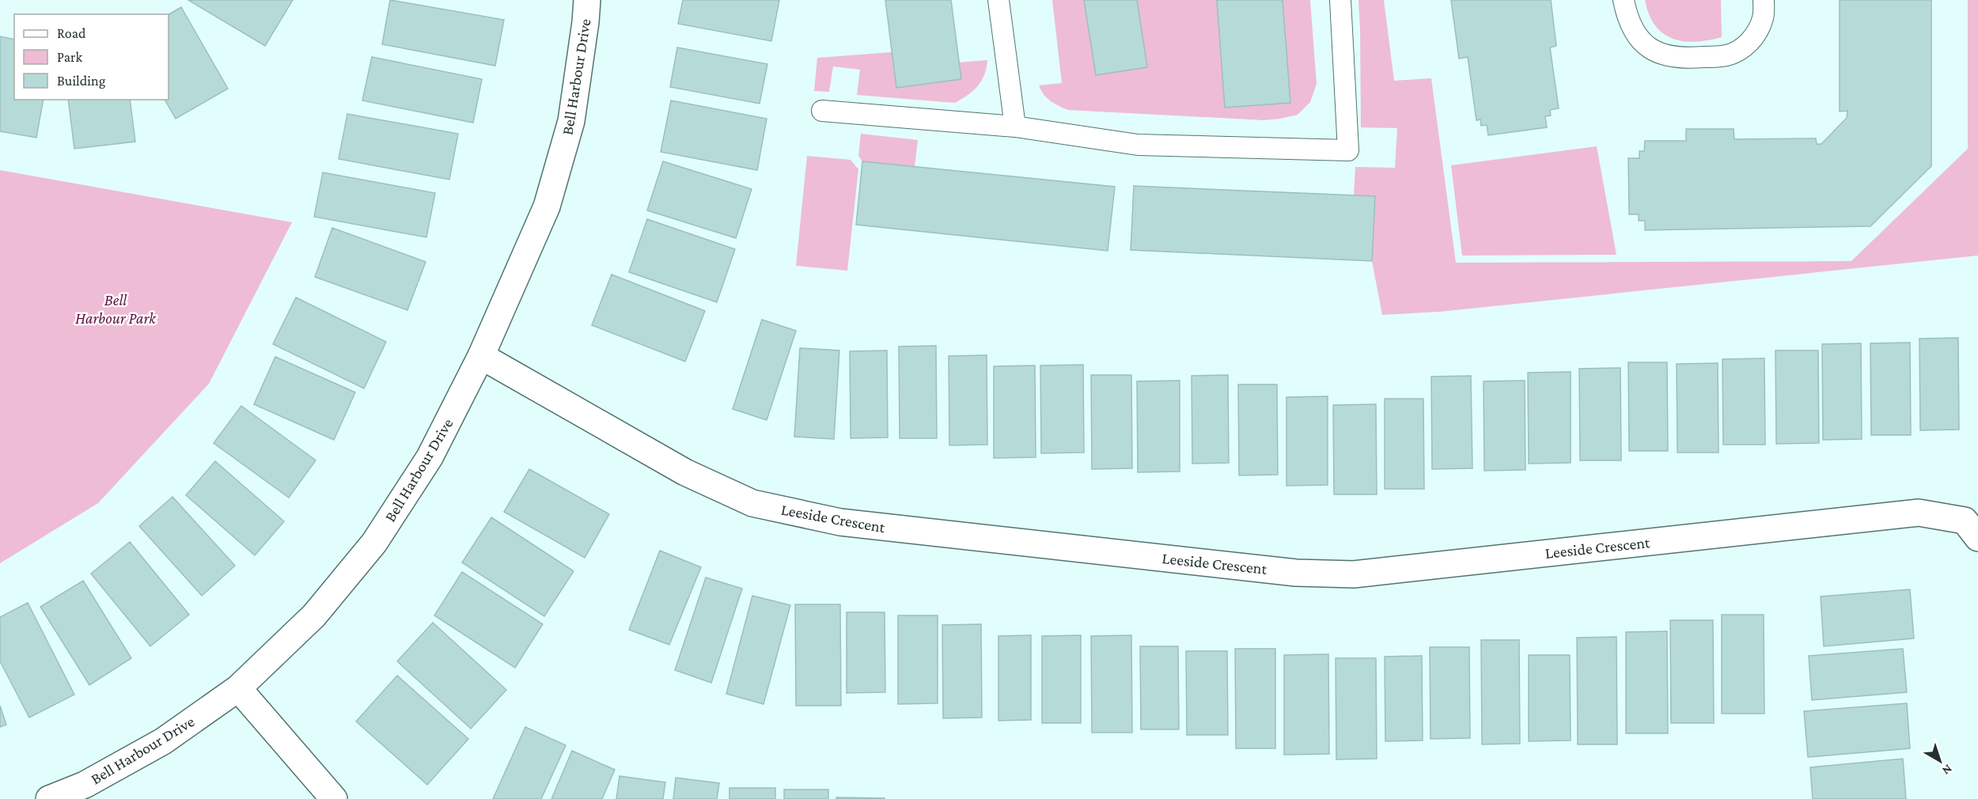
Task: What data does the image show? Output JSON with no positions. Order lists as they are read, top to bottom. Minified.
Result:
{"streets":{"street":["Bell Harbour Drive","Leeside Crescent"]},"crossings":[["Bell Harbour Drive","Leeside Crescent"]],"parks":["Bell Harbour Park"],"legend":["Road","Park","Building"],"north":"bottom right"}
